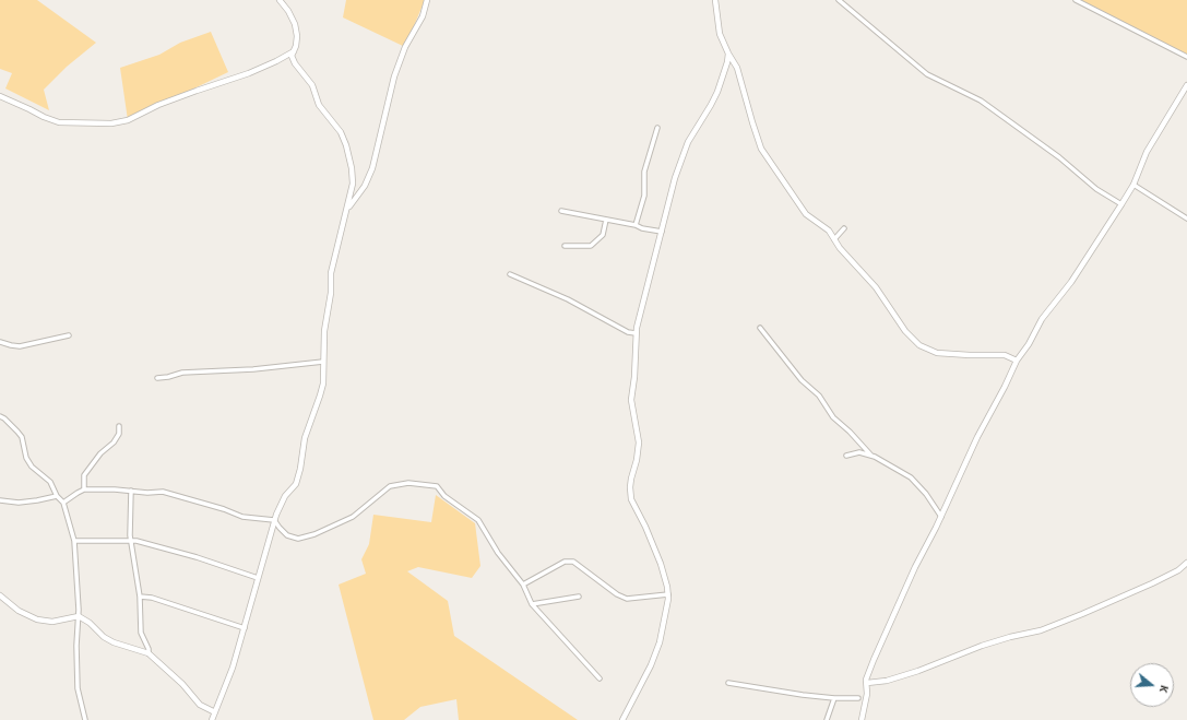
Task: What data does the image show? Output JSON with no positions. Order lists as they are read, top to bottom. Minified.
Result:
{"north":"right"}
